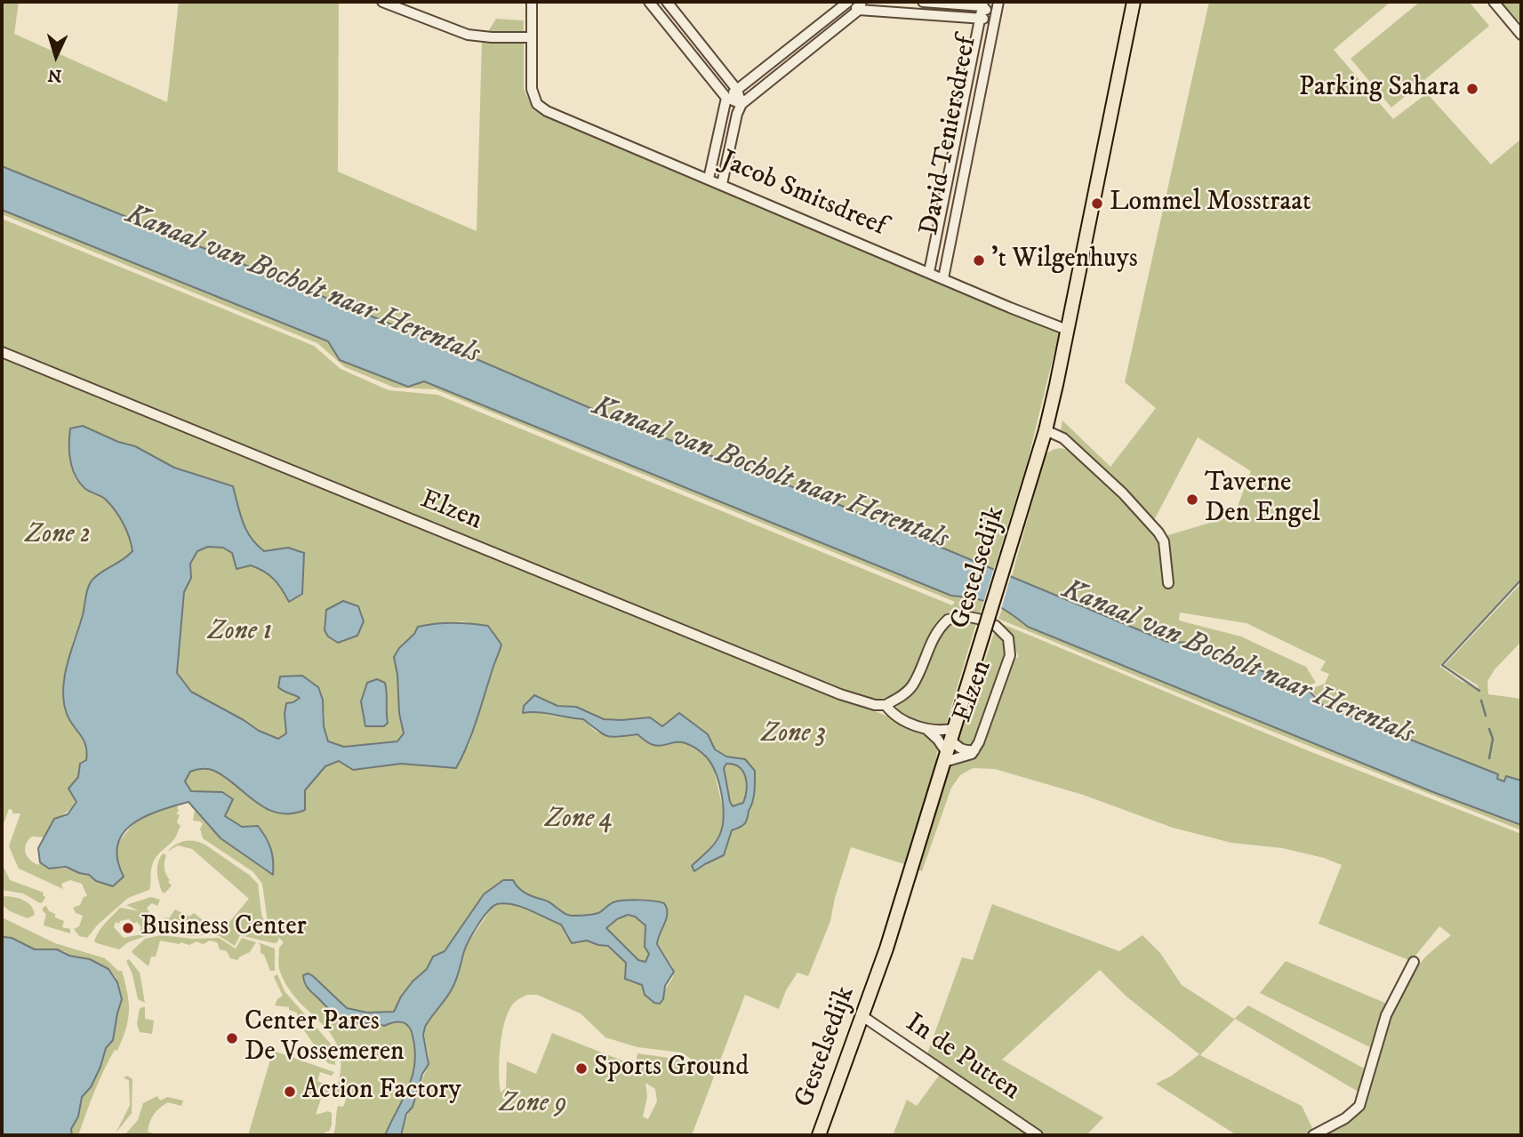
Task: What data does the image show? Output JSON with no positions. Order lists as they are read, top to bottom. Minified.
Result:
{"streets":{"main road":["Gestelsedijk"],"street":["David Teniersdreef","Jacob Smitsdreef","Elzen","In de Putten"]},"crossings":[["David Teniersdreef","Jacob Smitsdreef"],["Jacob Smitsdreef","Gestelsedijk"],["Elzen","Gestelsedijk"],["Gestelsedijk","In de Putten"]],"water":["Kanaal van Bocholt naar Herentals"],"parks":["Zone 2","Zone 1","Zone 3","Zone 4","Zone 9"],"places":["Parking Sahara","Lommel Mosstraat","'t Wilgenhuys","Taverne Den Engel","Business Center","Center Parcs De Vossemeren","Sports Ground","Action Factory"],"north":"bottom"}
